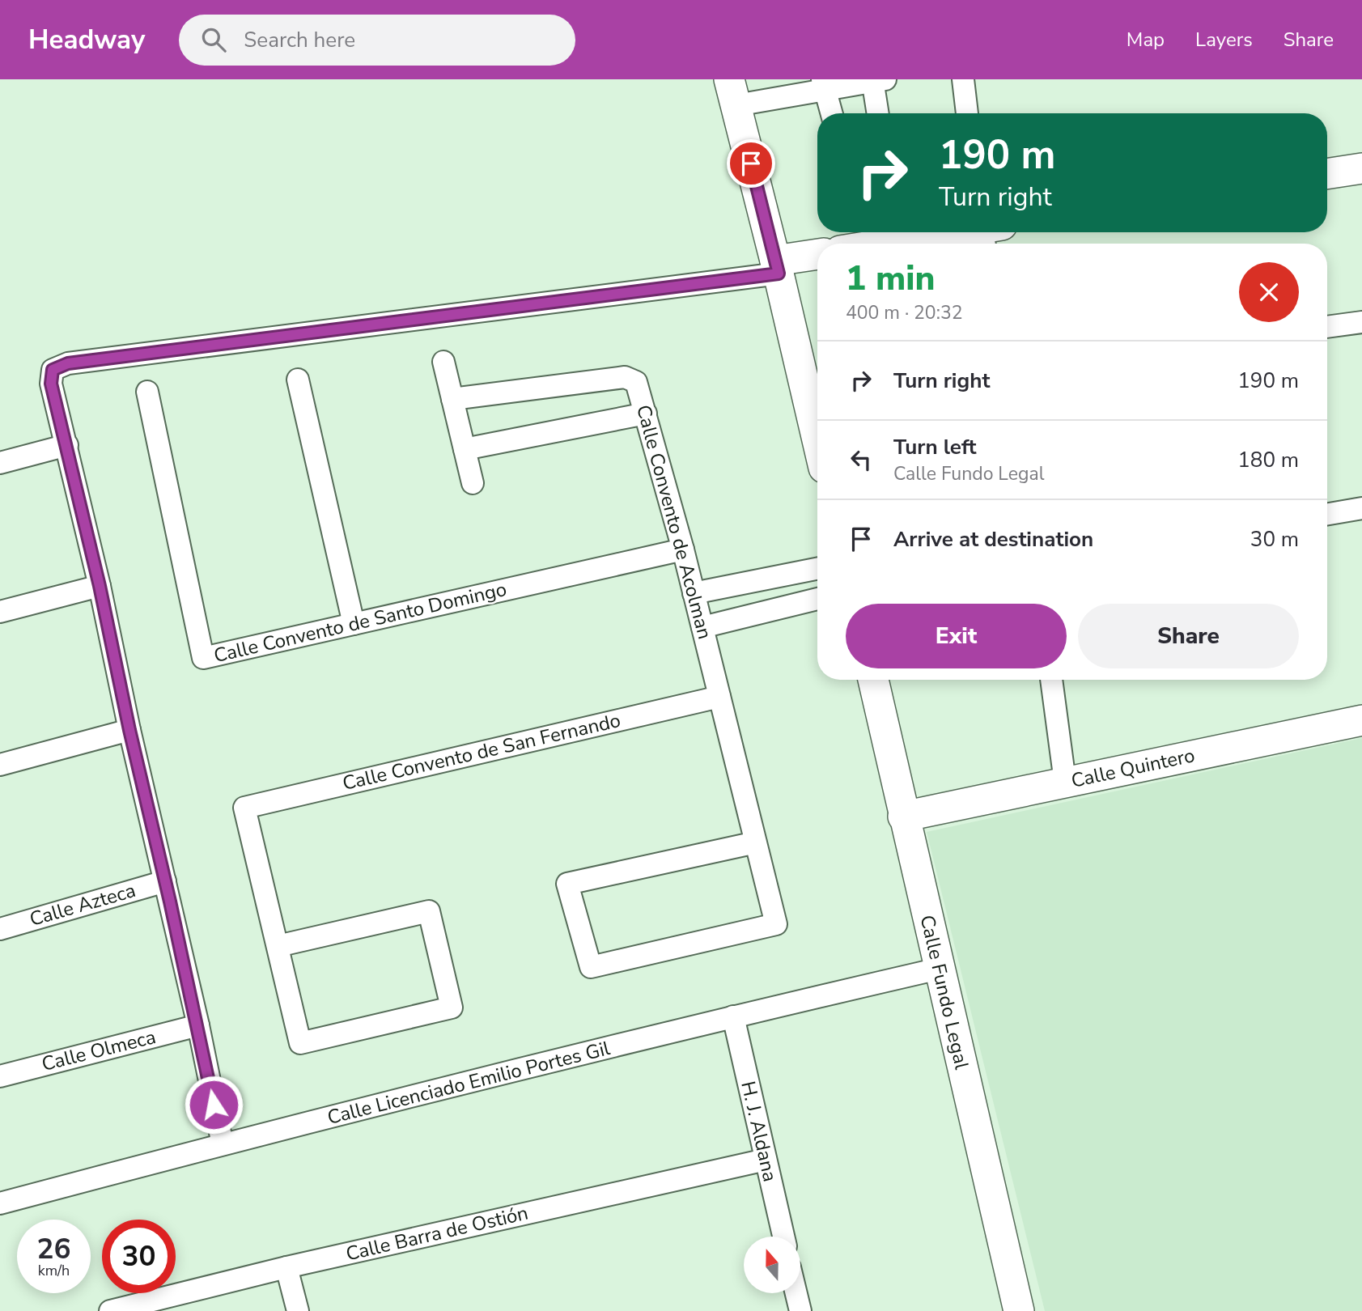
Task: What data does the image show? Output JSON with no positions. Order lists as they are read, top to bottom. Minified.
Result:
{"streets":{"street":["Calle Convento de Acolman","Calle Convento de Santo Domingo","Calle Convento de San Fernando","Calle Quintero","Calle Azteca","Calle Fundo Legal","Calle Olmeca","Calle Licenciado Emilio Portes Gil","H. J. Aldana","Calle Barra de Ostión"]},"crossings":[["Calle Convento de Acolman","Calle Convento de Santo Domingo"],["Calle Convento de Acolman","Calle Convento de San Fernando"],["Calle Quintero","Calle Fundo Legal"],["Calle Fundo Legal","Calle Licenciado Emilio Portes Gil"],["Calle Licenciado Emilio Portes Gil","H. J. Aldana"],["H. J. Aldana","Calle Barra de Ostión"]],"north":"top","page":{"header":"Headway","search":"Search here","nav":["Map","Layers","Share"],"turn":["190 m","Turn right"],"heading":["1 min","400 m · 20:32"],"list":[{"name":"Turn right","value":"190 m"},{"name":"Turn left","note":"Calle Fundo Legal","value":"180 m"},{"name":"Arrive at destination","value":"30 m"}],"buttons":["Exit","Share"],"speed":"26 km/h","limit":"30"}}
